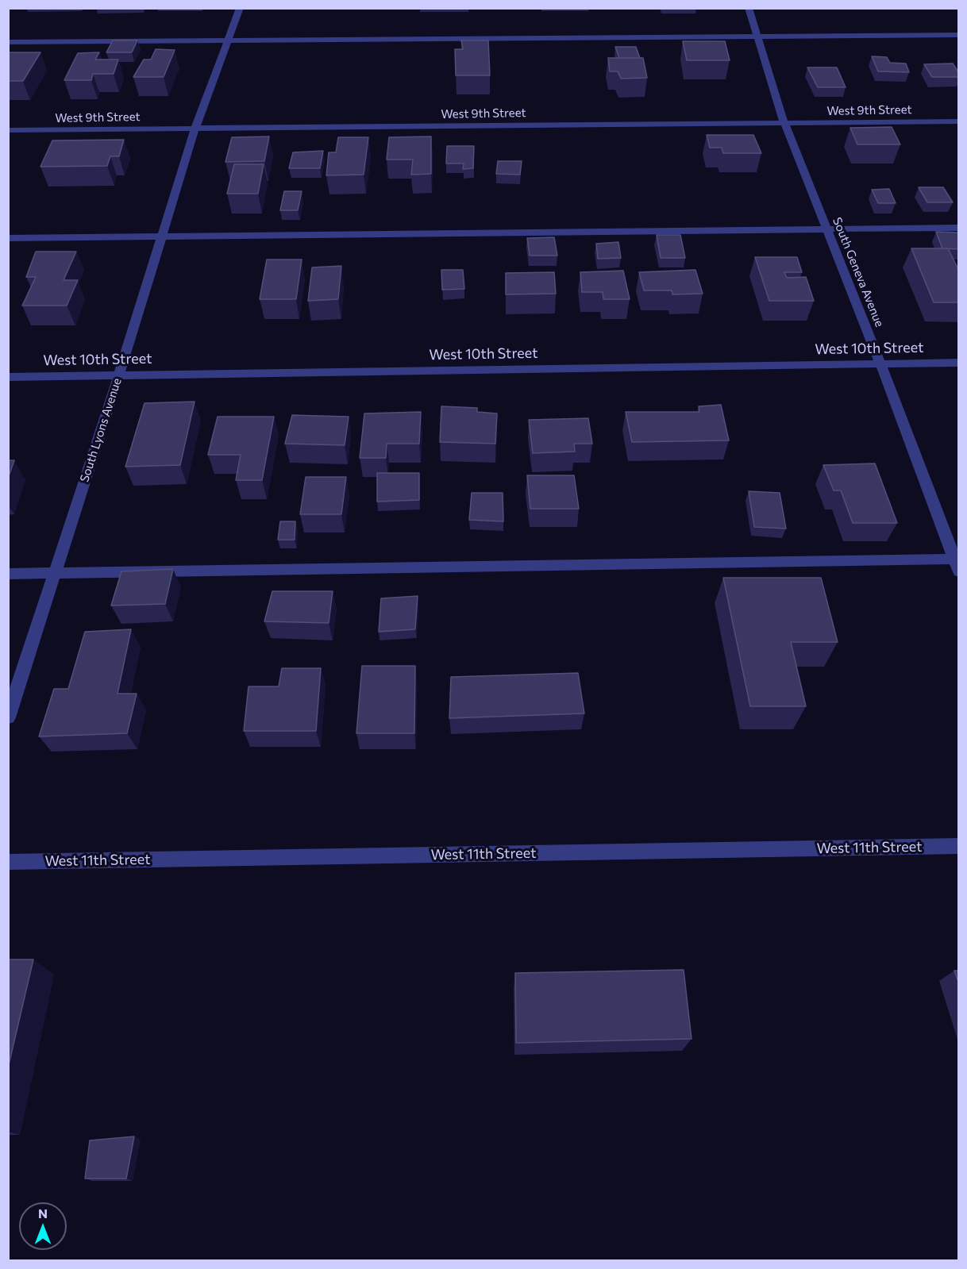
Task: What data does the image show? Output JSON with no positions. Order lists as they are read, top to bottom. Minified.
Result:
{"streets":{"street":["West 9th Street","South Geneva Avenue","West 10th Street","South Lyons Avenue","West 11th Street"]},"crossings":[["West 9th Street","South Geneva Avenue"],["West 9th Street","South Lyons Avenue"],["South Geneva Avenue","West 10th Street"],["West 10th Street","South Lyons Avenue"]],"north":"top"}
